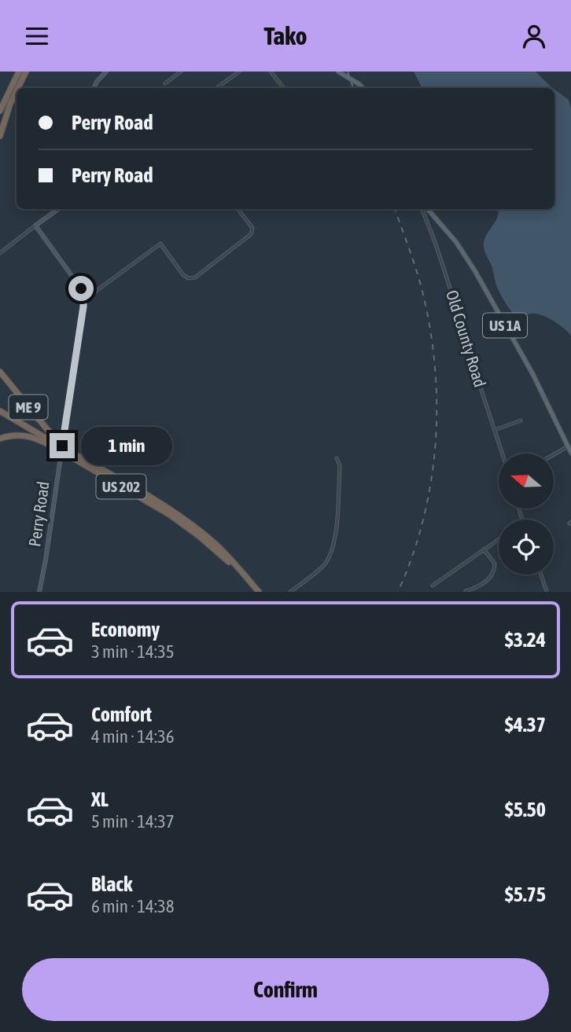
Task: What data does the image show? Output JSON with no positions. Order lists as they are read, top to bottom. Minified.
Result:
{"streets":{"highway":["ME 9","US 202"],"main road":["US 1A"],"street":["Old County Road","Perry Road"]},"crossings":[["ME 9","US 202"]],"north":"left","page":{"header":"Tako","banner":["Perry Road","Perry Road"],"bubble":"1 min","list":[{"name":"Economy","note":"3 min · 14:35","value":"$3.24"},{"name":"Comfort","note":"4 min · 14:36","value":"$4.37"},{"name":"XL","note":"5 min · 14:37","value":"$5.50"},{"name":"Black","note":"6 min · 14:38","value":"$5.75"}],"buttons":"Confirm"}}
